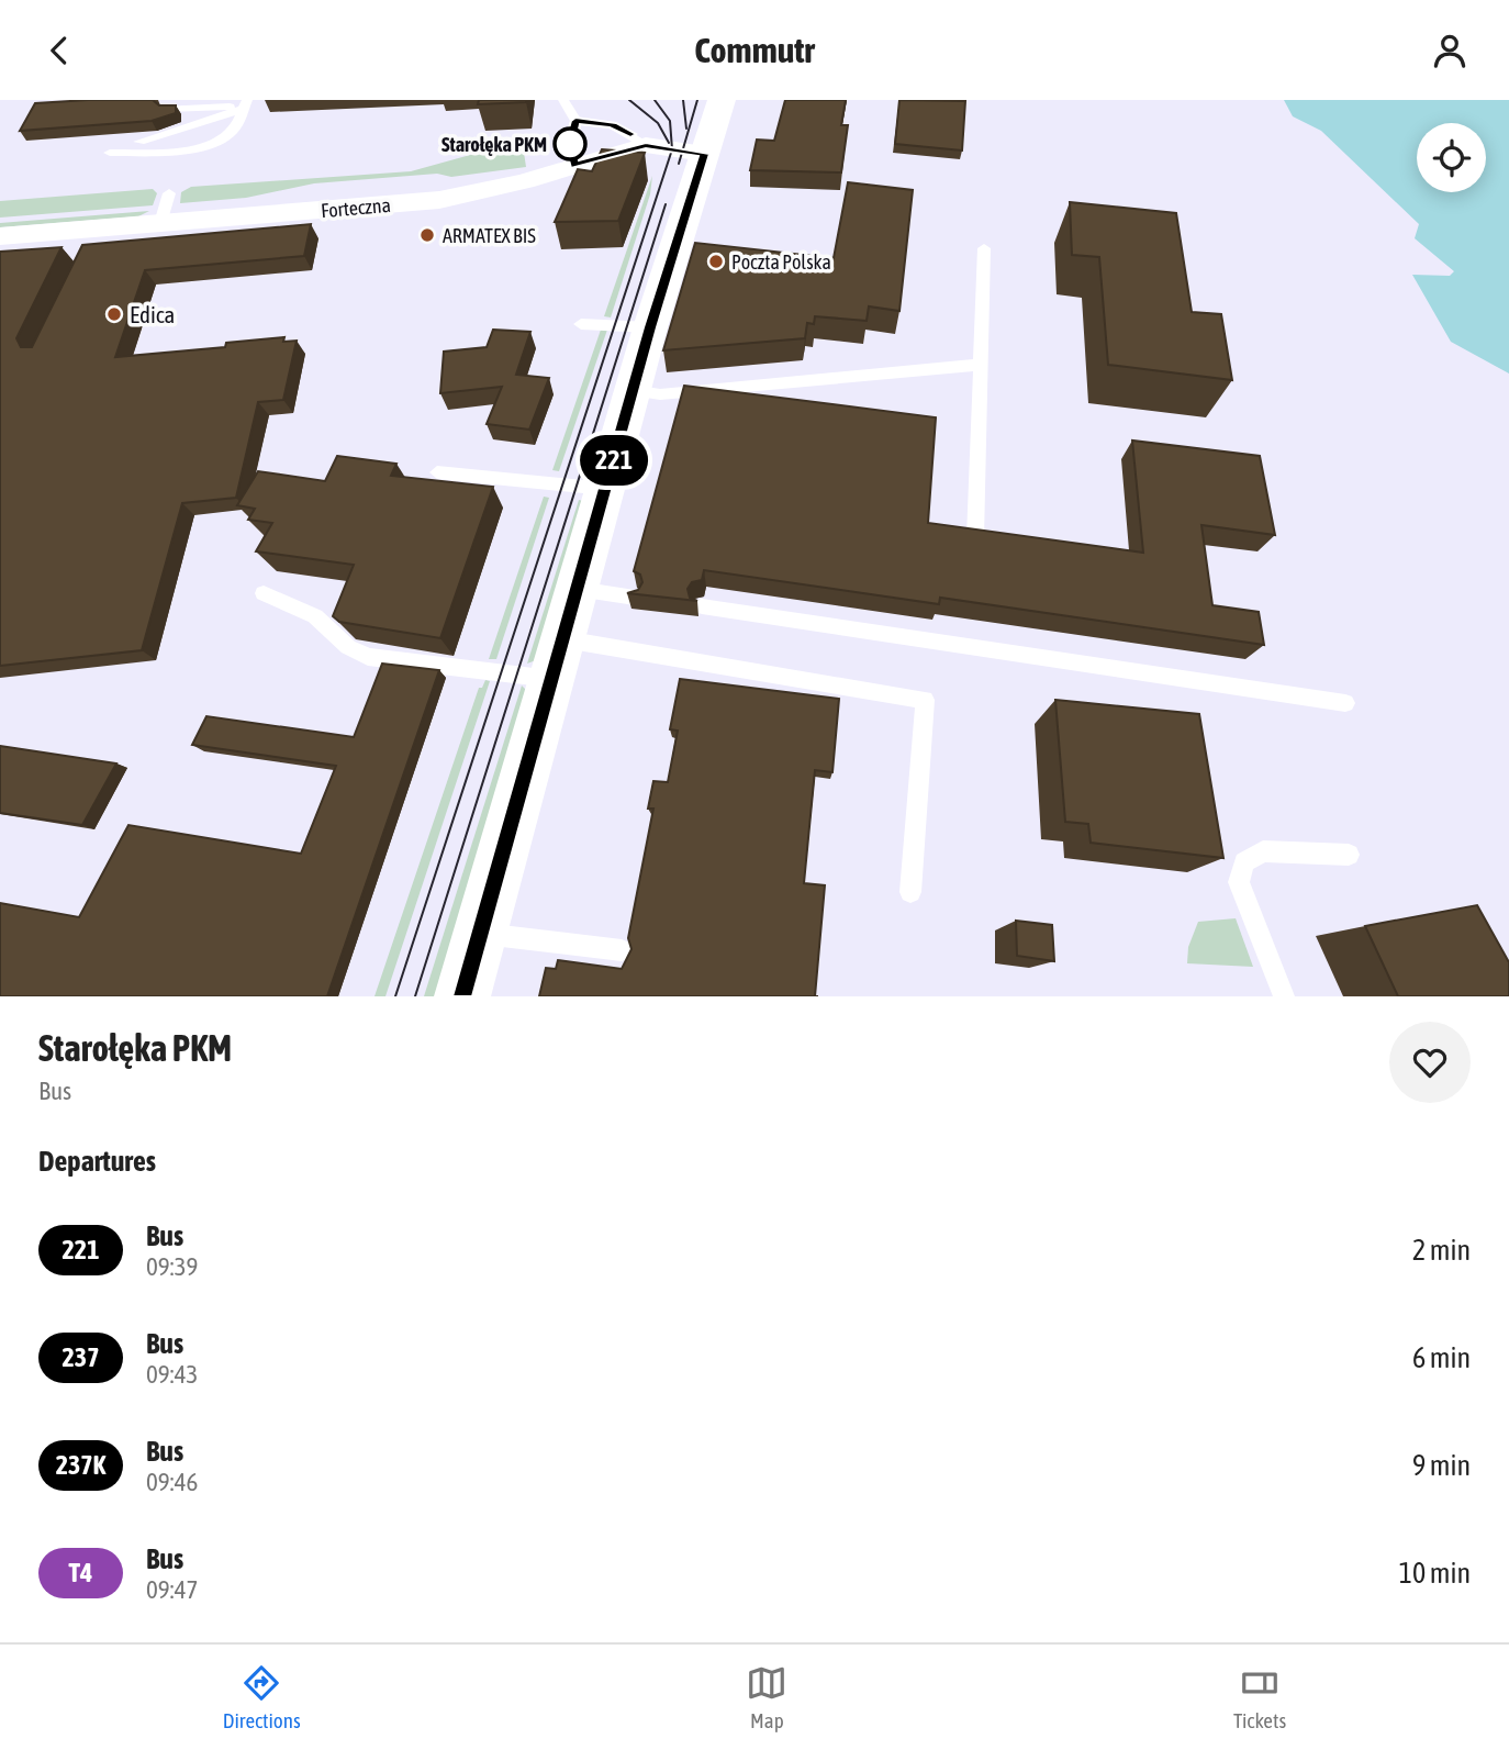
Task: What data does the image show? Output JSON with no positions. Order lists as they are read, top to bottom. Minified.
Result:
{"streets":{"street":["Forteczna"]},"places":["Starołęka PKM","ARMATEX BIS","Poczta Polska","Edica"],"lines":["bus line 221"],"page":{"header":"Commutr","on_map":"221","heading":[["Starołęka PKM","Bus"],"Departures"],"list":[{"mark":"221","name":"Bus","note":"09:39","value":"2 min"},{"mark":"237","name":"Bus","note":"09:43","value":"6 min"},{"mark":"237K","name":"Bus","note":"09:46","value":"9 min"},{"mark":"T4","name":"Bus","note":"09:47","value":"10 min"}],"tabs":["Directions","Map","Tickets"]}}
